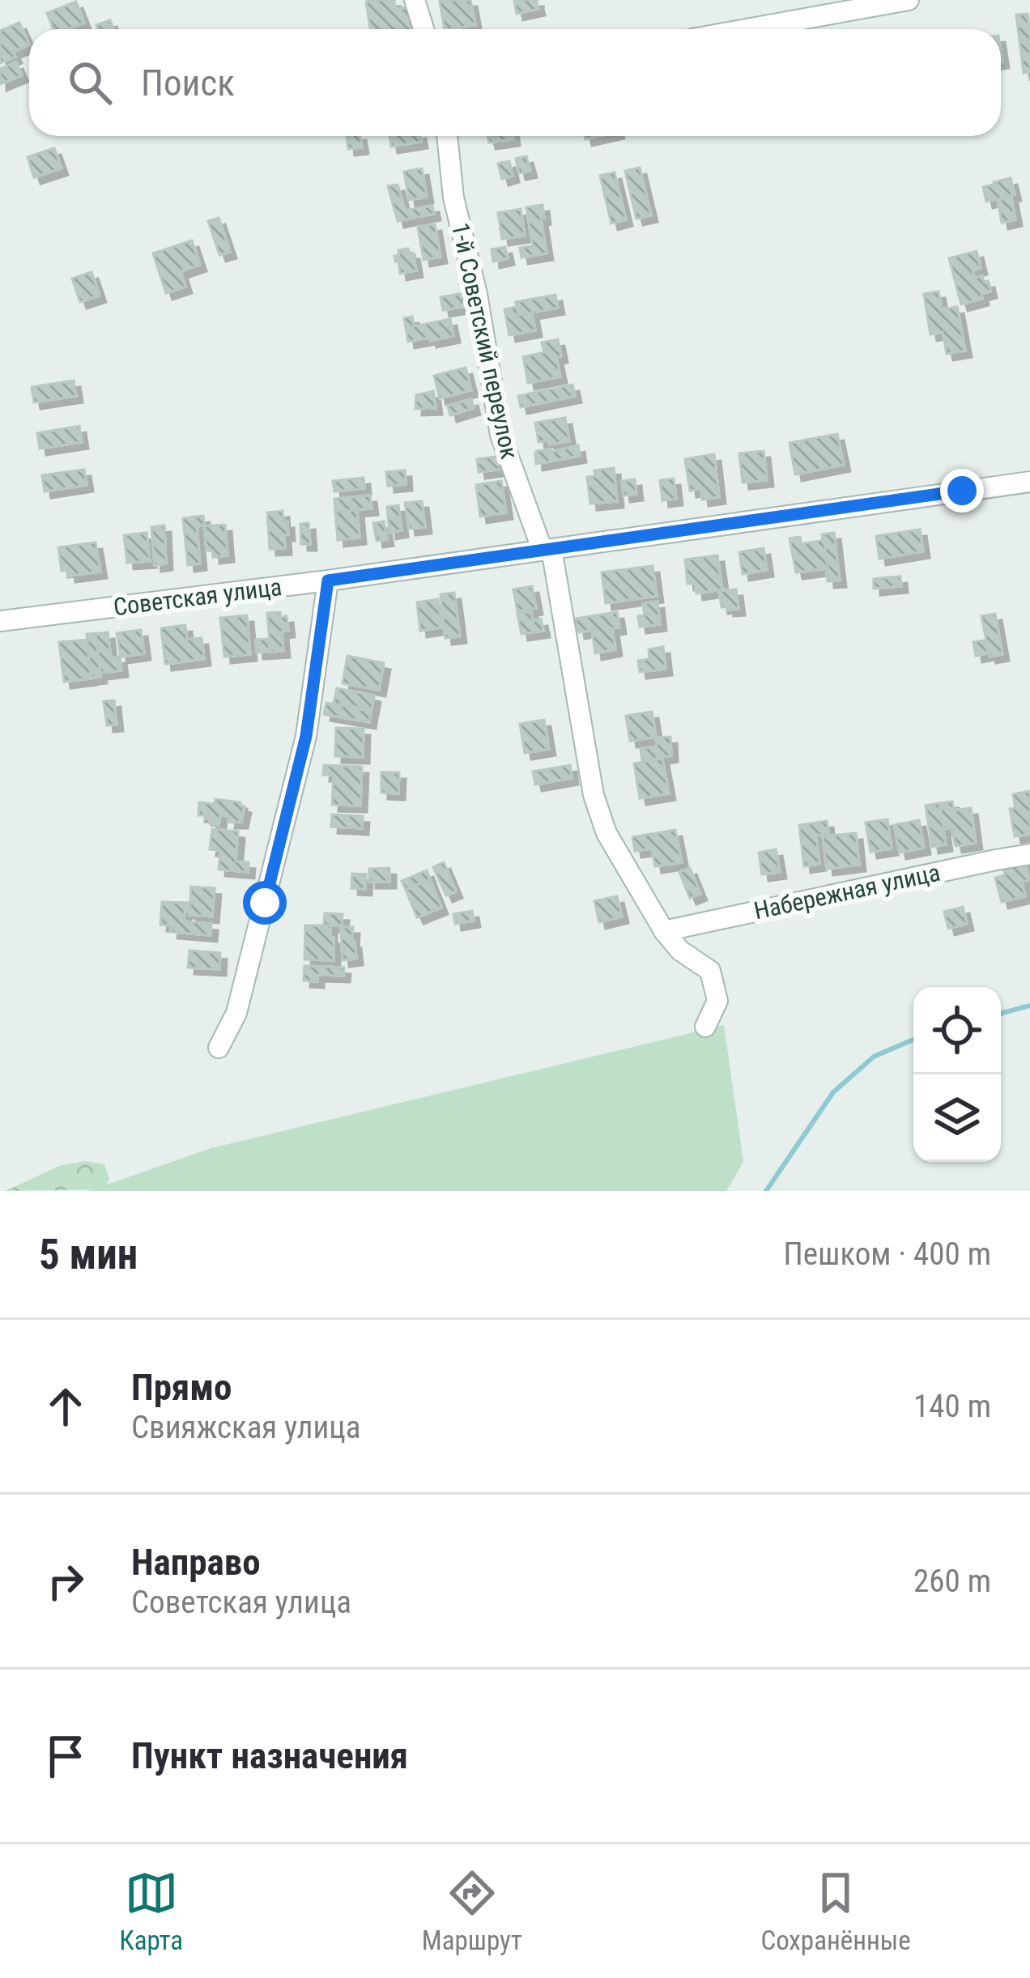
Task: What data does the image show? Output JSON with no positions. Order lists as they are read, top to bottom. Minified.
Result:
{"streets":{"street":["1-й Советский переулок","Советская улица","Набережная улица"]},"crossings":[["1-й Советский переулок","Советская улица"],["1-й Советский переулок","Набережная улица"]],"page":{"search":"Поиск","heading":["5 мин","Пешком · 400 m"],"list":[["Прямо","Свияжская улица","140 m"],["Направо","Советская улица","260 m"],"Пункт назначения"],"nav":["Карта","Маршрут","Сохранённые"]}}
